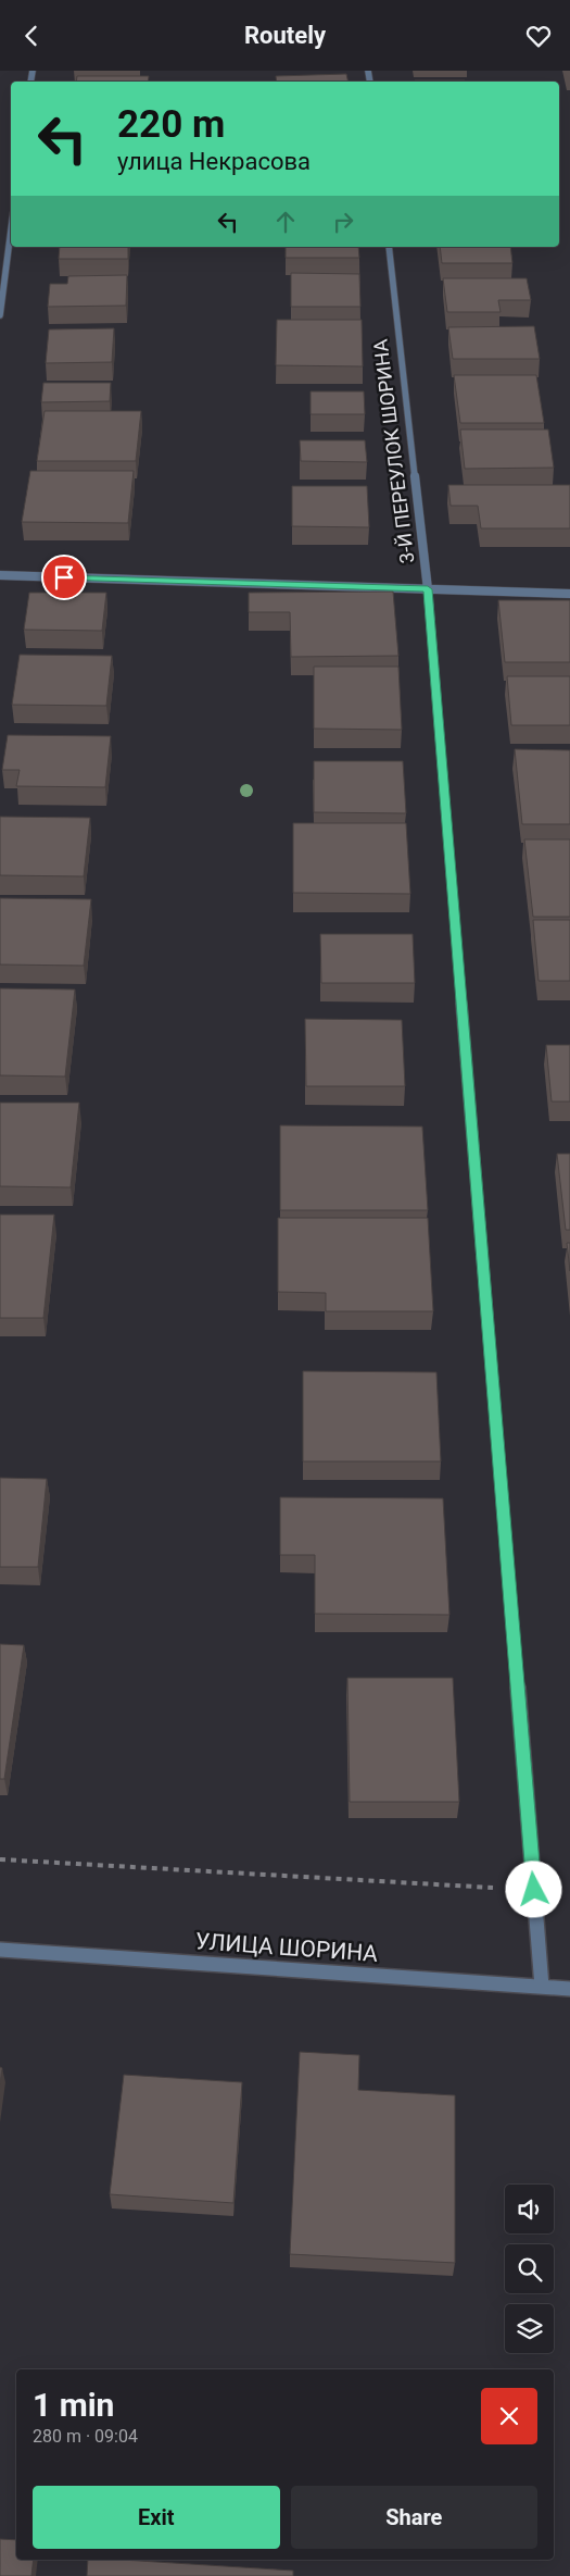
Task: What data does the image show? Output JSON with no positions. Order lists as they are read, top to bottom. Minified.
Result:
{"streets":{"street":["3-Й ПЕРЕУЛОК ШОРИНА","УЛИЦА ШОРИНА"]},"crossings":[["3-Й ПЕРЕУЛОК ШОРИНА","УЛИЦА ШОРИНА"]],"page":{"header":"Routely","turn":["220 m","улица Некрасова"],"heading":["1 min","280 m · 09:04"],"buttons":["Exit","Share"]}}
